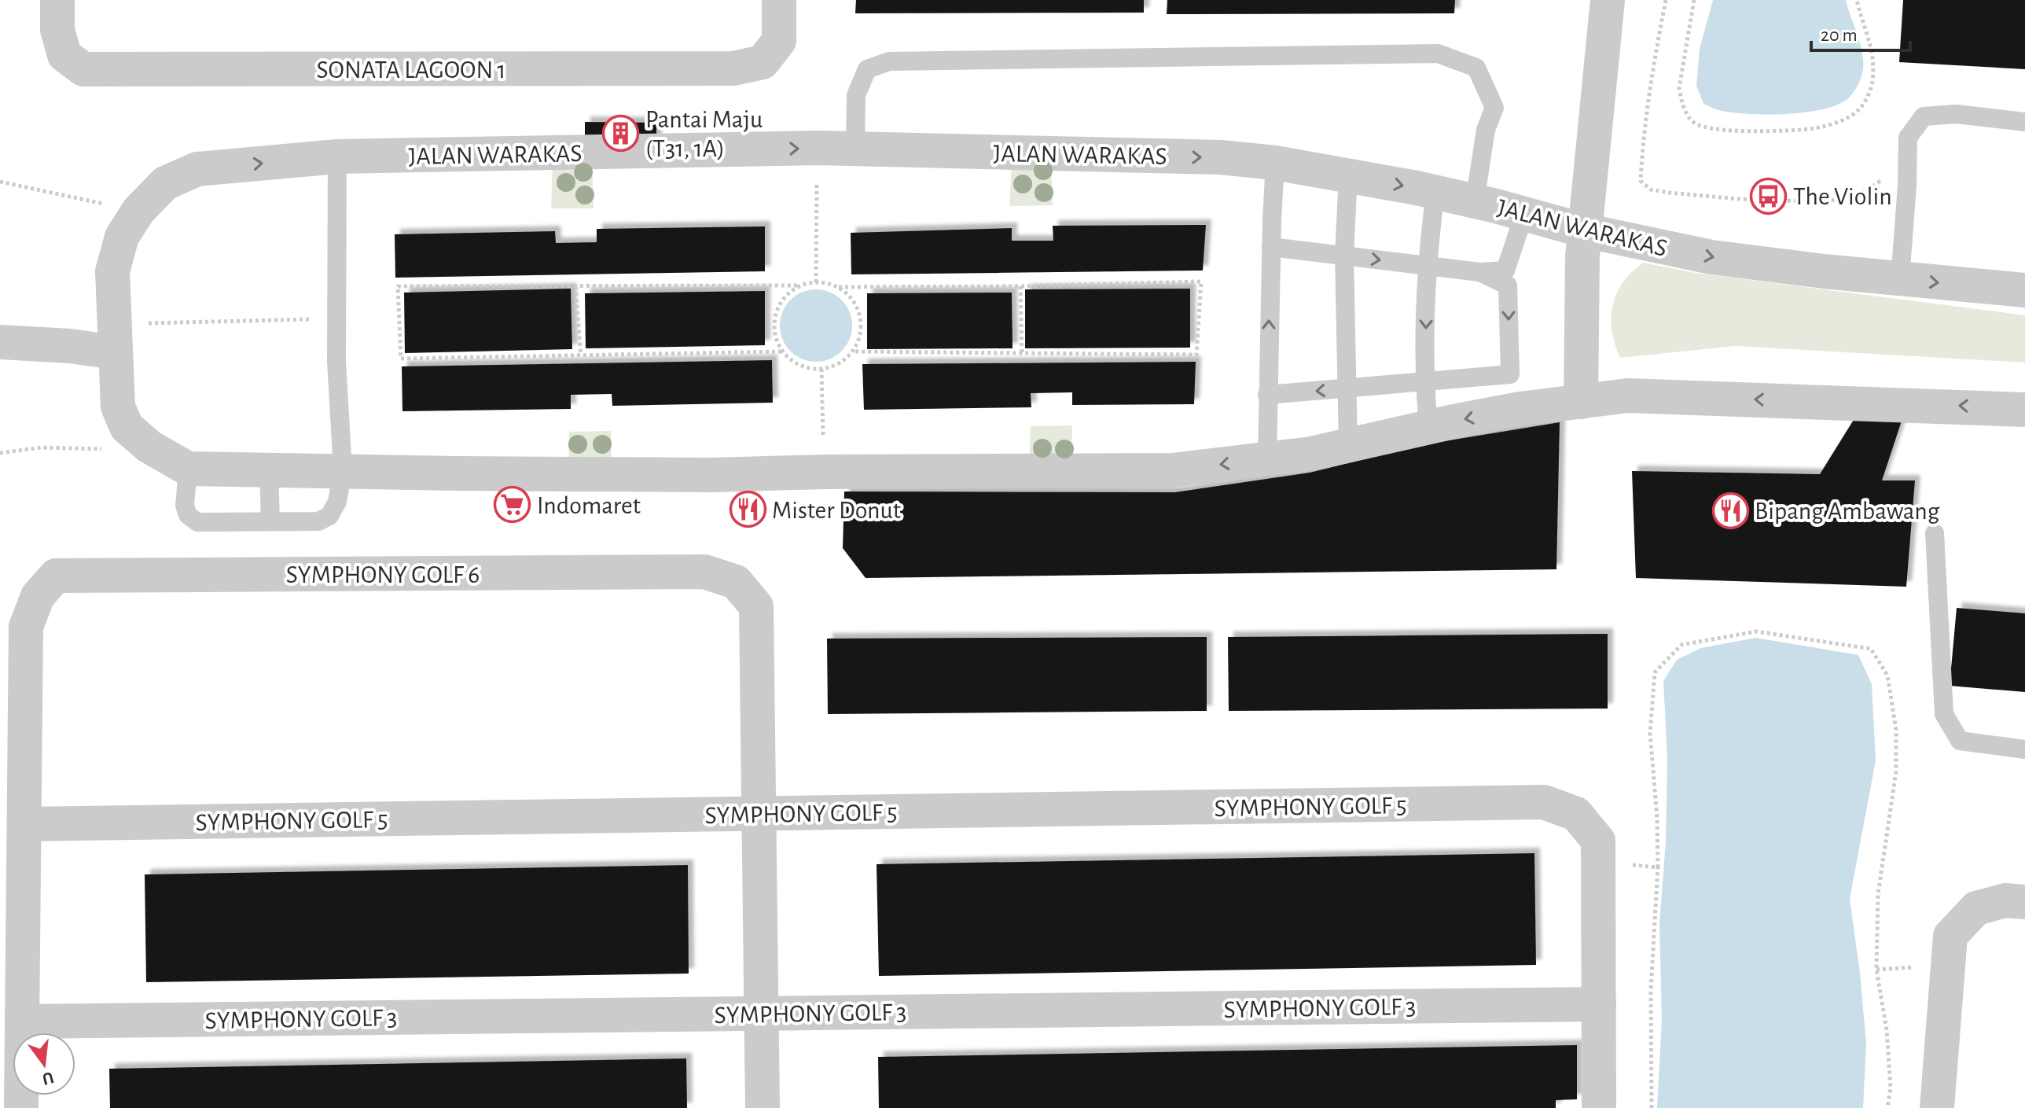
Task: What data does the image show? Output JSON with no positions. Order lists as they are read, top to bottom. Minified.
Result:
{"streets":{"street":["SONATA LAGOON 1","JALAN WARAKAS","SYMPHONY GOLF 6","SYMPHONY GOLF 5","SYMPHONY GOLF 3"]},"crossings":[["SYMPHONY GOLF 6","SYMPHONY GOLF 5"]],"places":{"building":["Pantai Maju (T31, 1A)"],"bus stop":["The Violin"],"supermarket":["Indomaret"],"restaurant":["Mister Donut","Bipang Ambawang"]},"scale_bar":"20 m","north":"bottom"}
